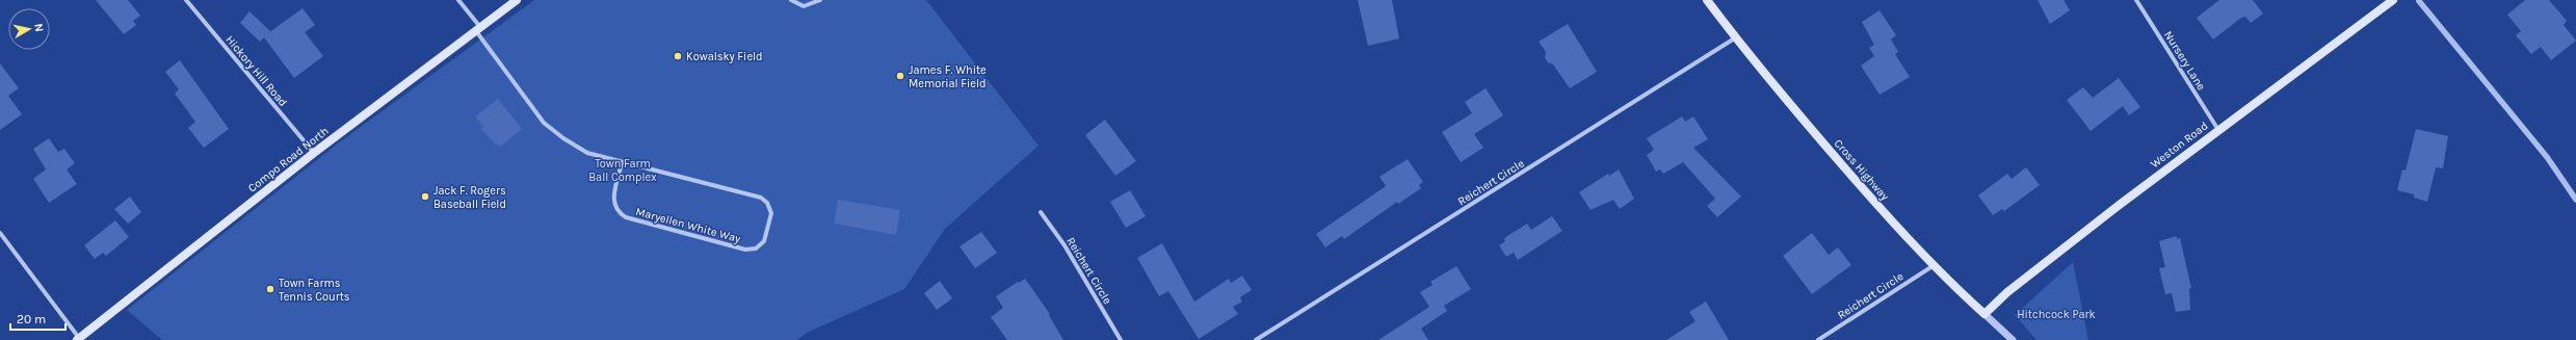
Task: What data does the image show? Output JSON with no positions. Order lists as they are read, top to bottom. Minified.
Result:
{"streets":{"main road":["Weston Road","Compo Road North","Cross Highway"],"street":["Nursery Lane","Hickory Hill Road","Reichert Circle","Maryellen White Way"]},"crossings":[["Nursery Lane","Weston Road"],["Hickory Hill Road","Compo Road North"],["Weston Road","Cross Highway"],["Compo Road North","Maryellen White Way"],["Cross Highway","Reichert Circle"]],"parks":["Town Farm Ball Complex","Hitchcock Park"],"places":["Kowalsky Field","James F. White Memorial Field","Jack F. Rogers Baseball Field","Town Farms Tennis Courts"],"scale_bar":"20 m","north":"right"}
